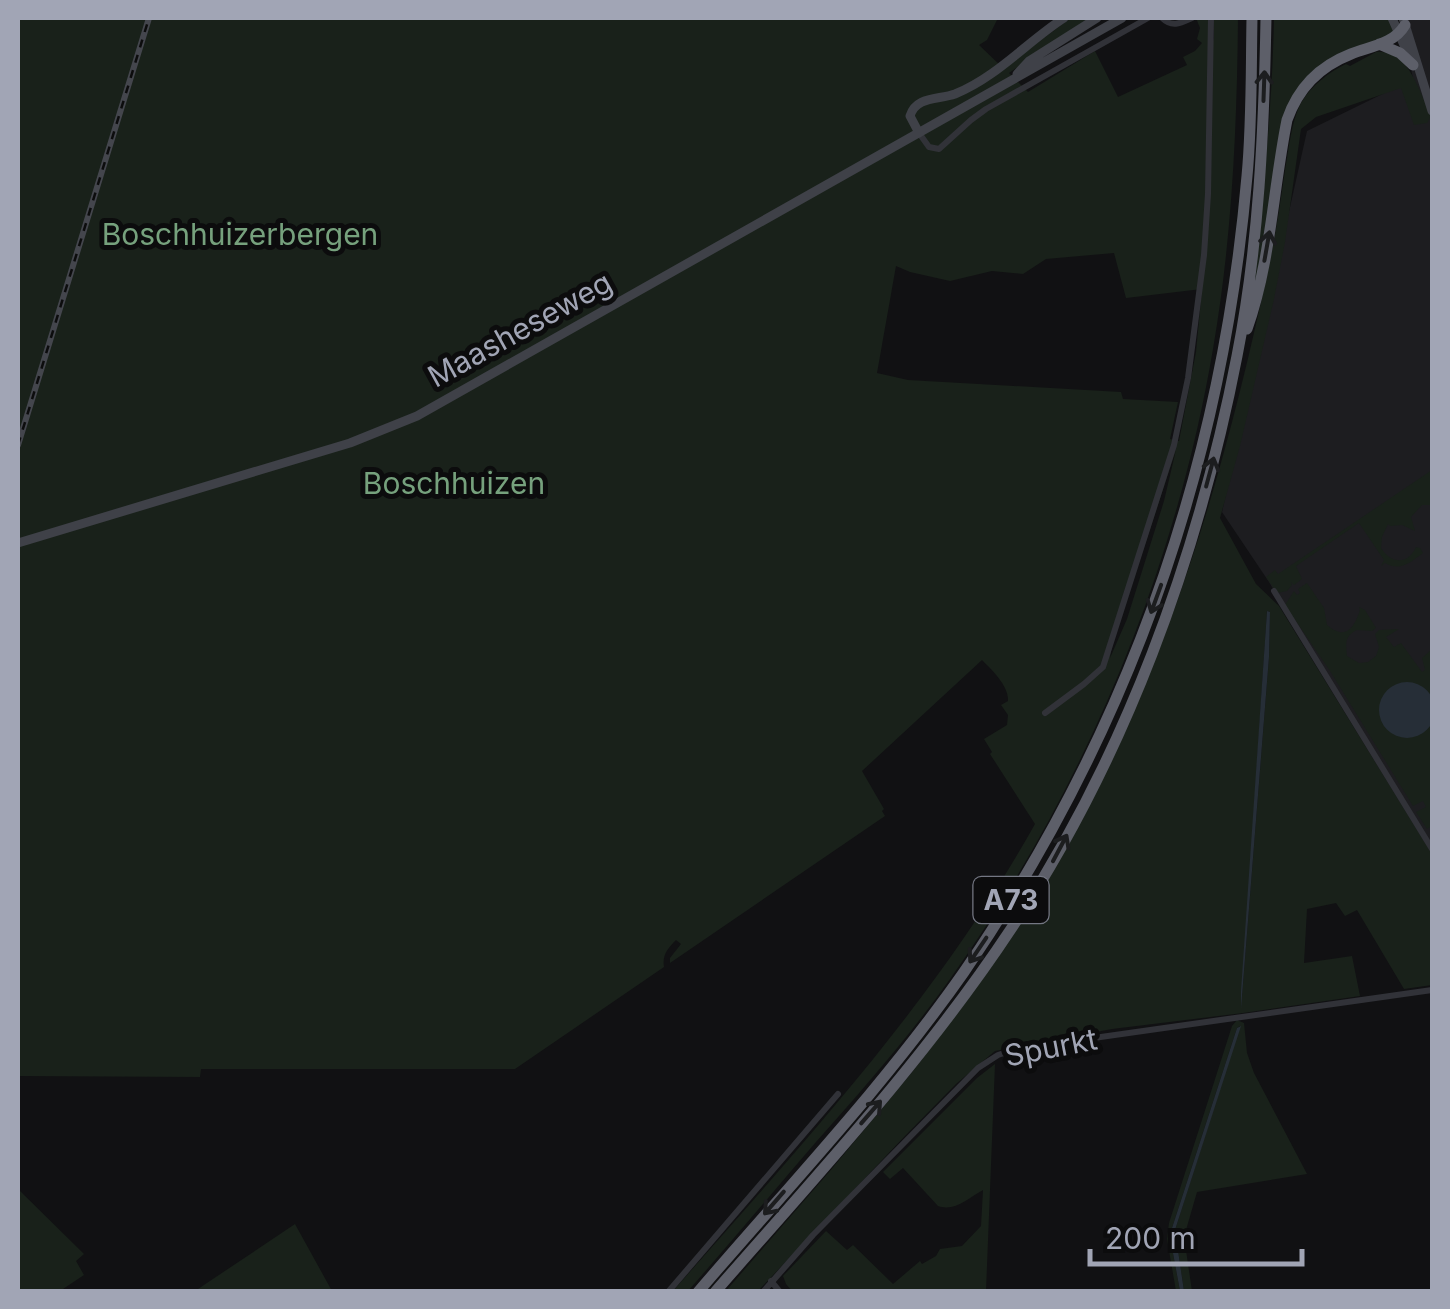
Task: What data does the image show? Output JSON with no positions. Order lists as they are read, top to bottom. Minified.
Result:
{"streets":{"highway":["A73"],"main road":["Maasheseweg"],"street":["Spurkt"]},"parks":["Boschhuizerbergen","Boschhuizen"],"scale_bar":"200 m"}
